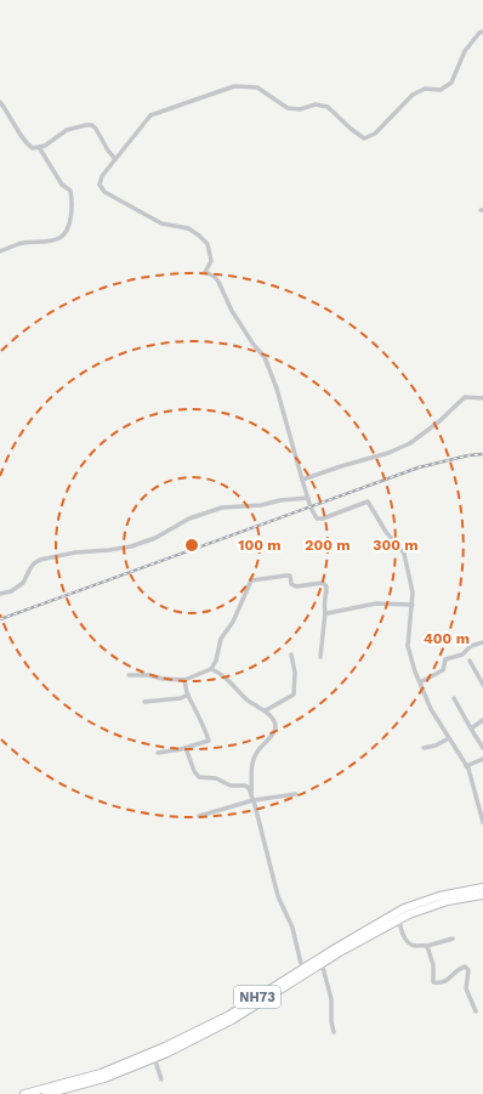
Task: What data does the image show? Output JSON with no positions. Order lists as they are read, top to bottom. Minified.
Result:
{"streets":{"highway":["NH73"]},"rings":["100 m","200 m","300 m","400 m"]}
